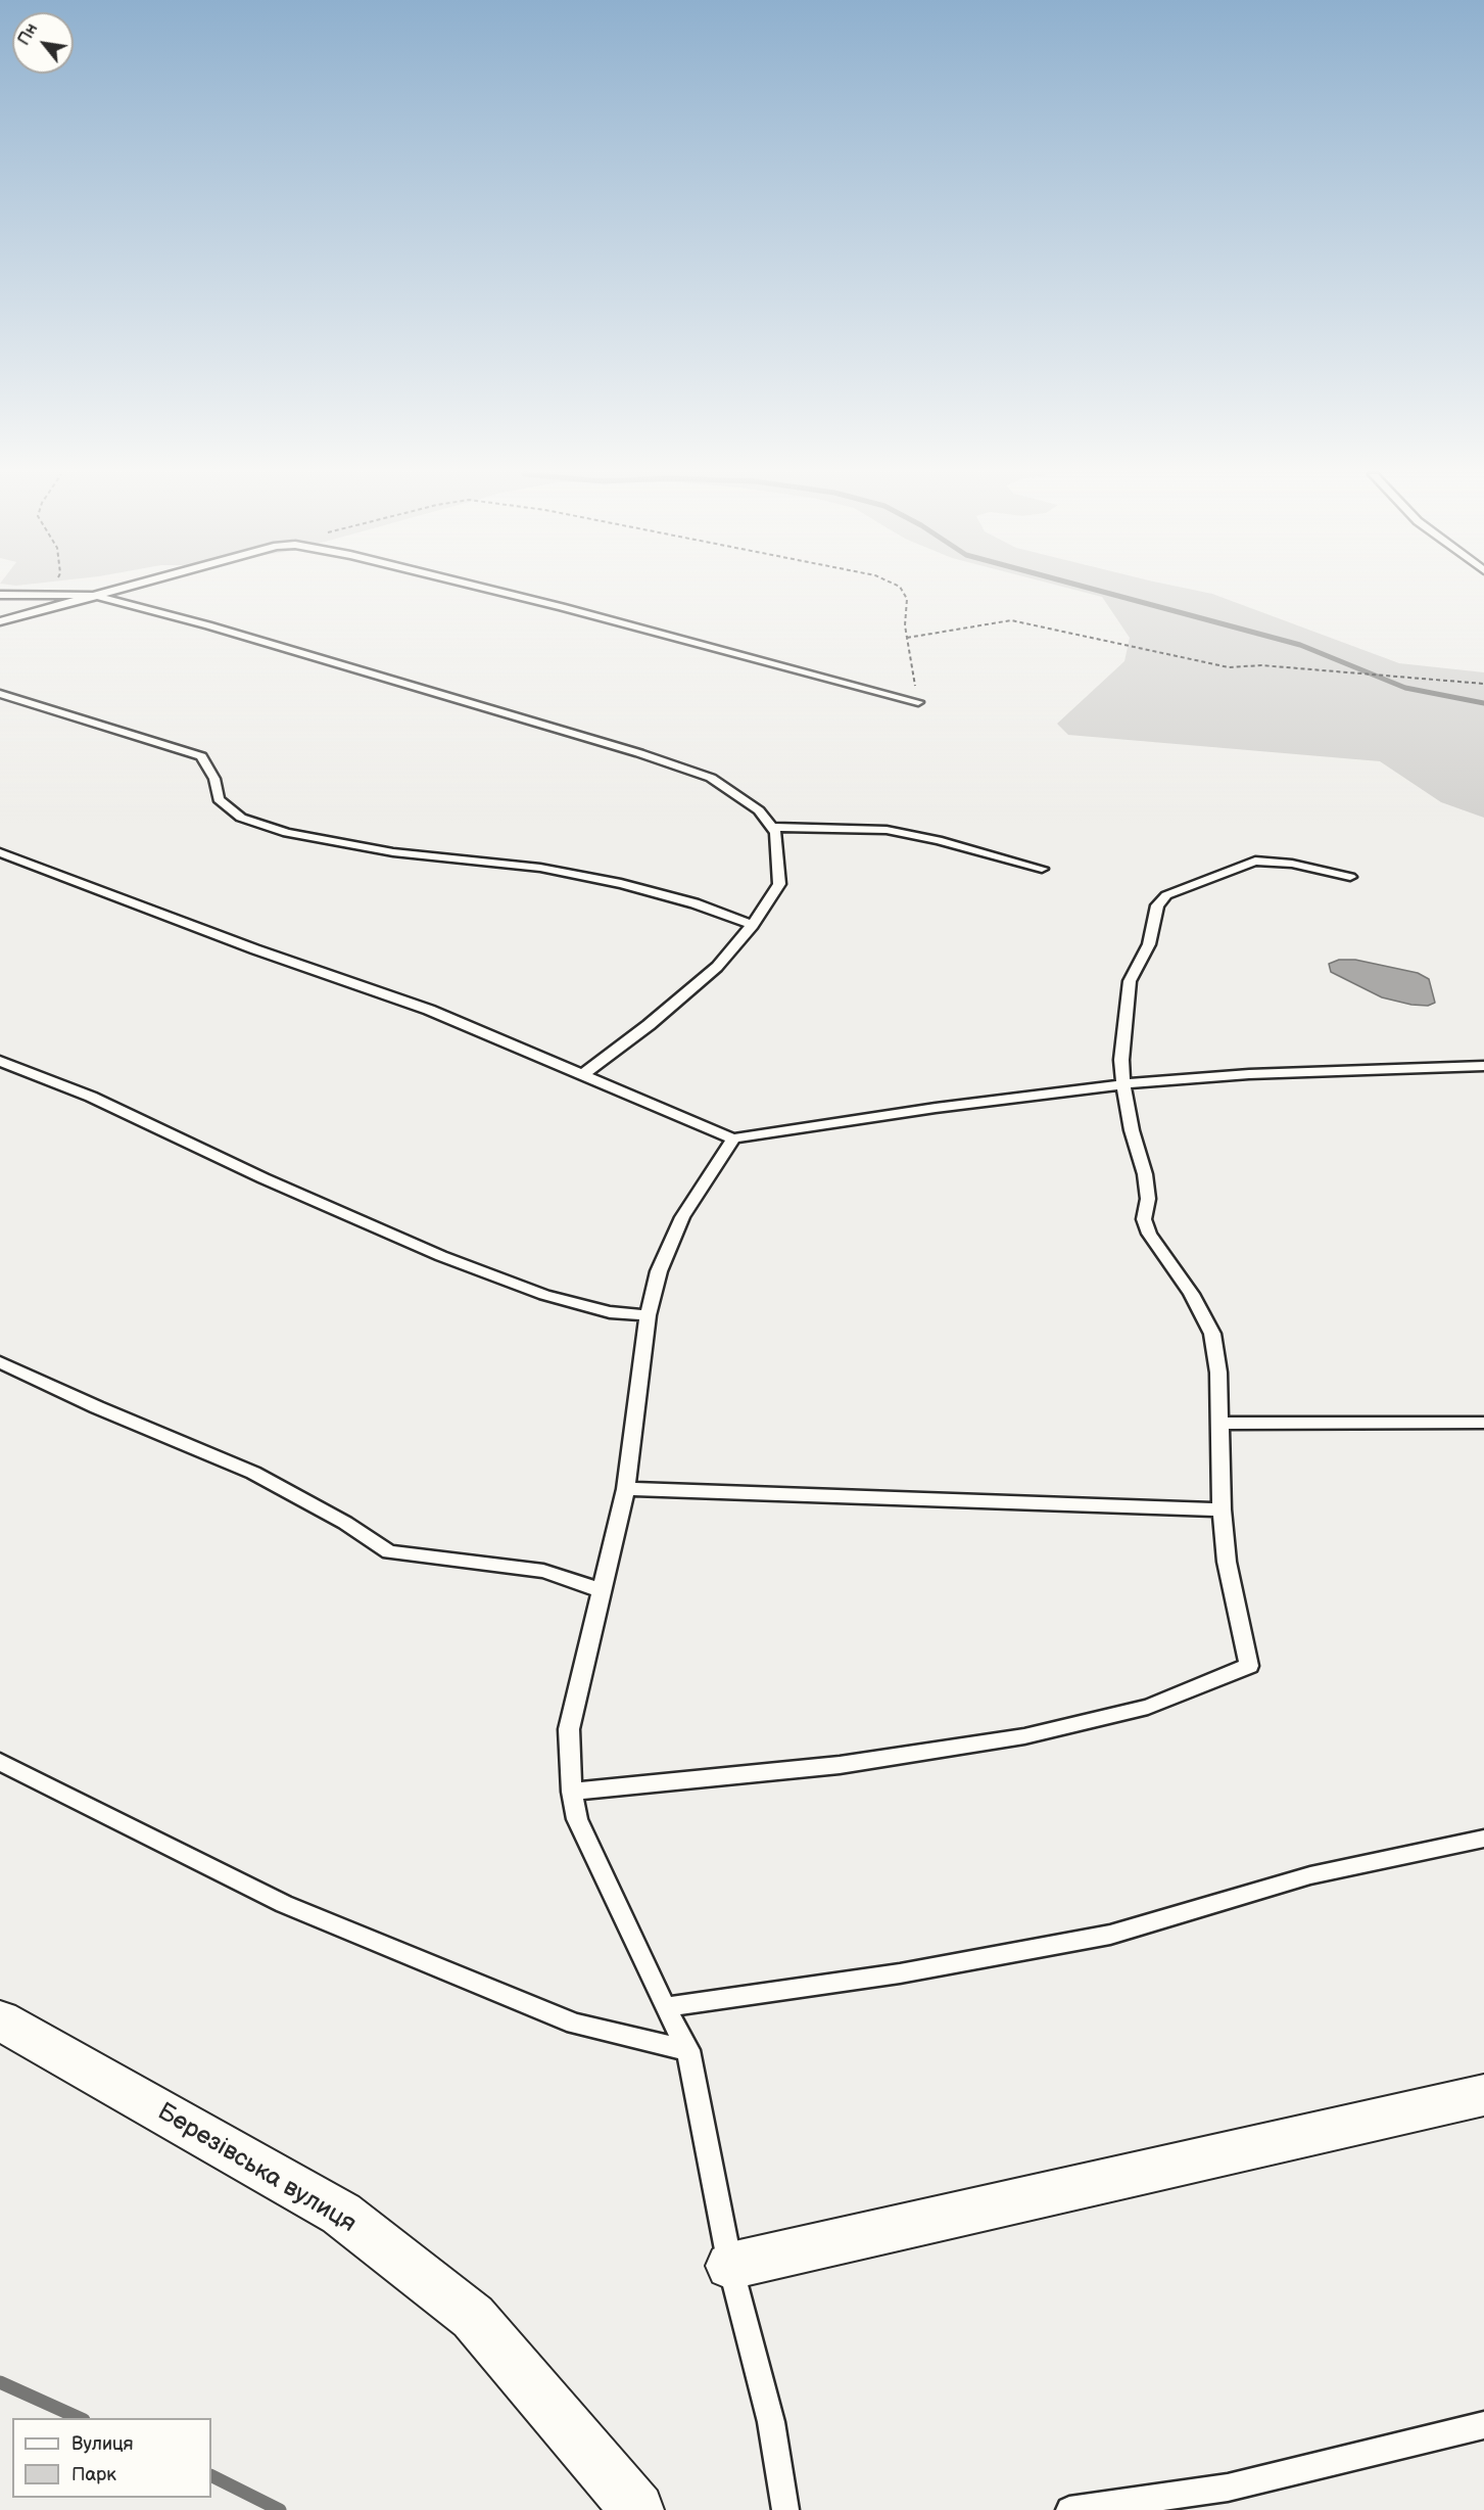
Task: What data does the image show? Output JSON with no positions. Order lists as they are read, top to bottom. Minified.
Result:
{"streets":{"street":["Березівська вулиця"]},"legend":["Вулиця","Парк"],"north":"top left"}
